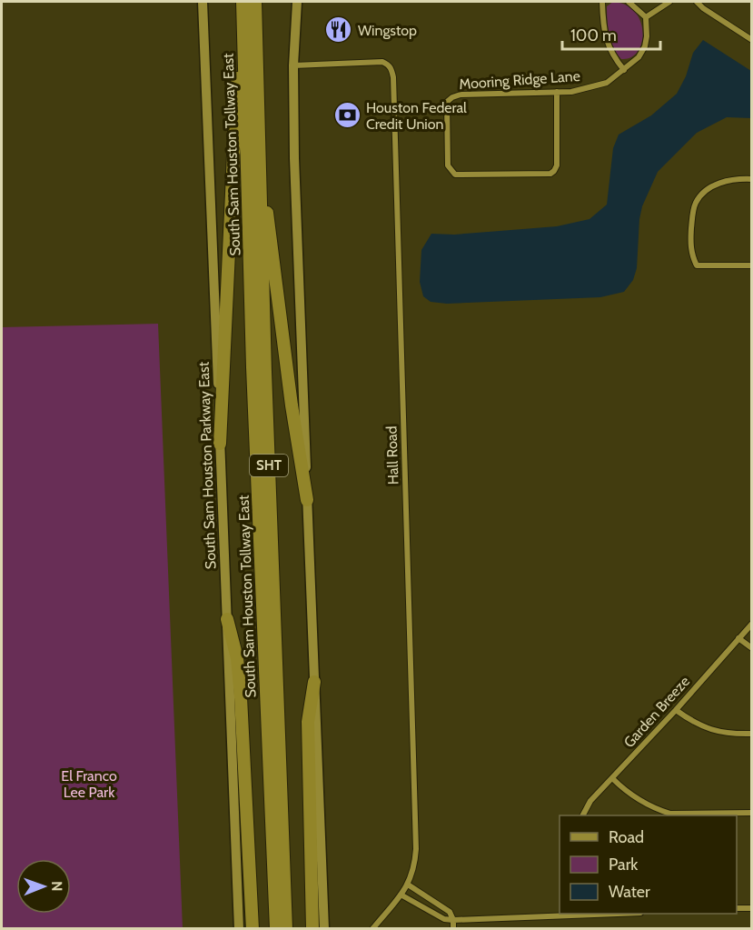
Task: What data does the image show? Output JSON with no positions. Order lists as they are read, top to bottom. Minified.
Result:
{"streets":{"highway":["South Sam Houston Tollway East","SHT"],"main road":["South Sam Houston Parkway East"],"street":["Mooring Ridge Lane","Hall Road","Garden Breeze"]},"parks":["El Franco Lee Park"],"places":{"restaurant":["Wingstop"],"bank":["Houston Federal Credit Union"]},"legend":["Road","Park","Water"],"scale_bar":"100 m","north":"right"}
